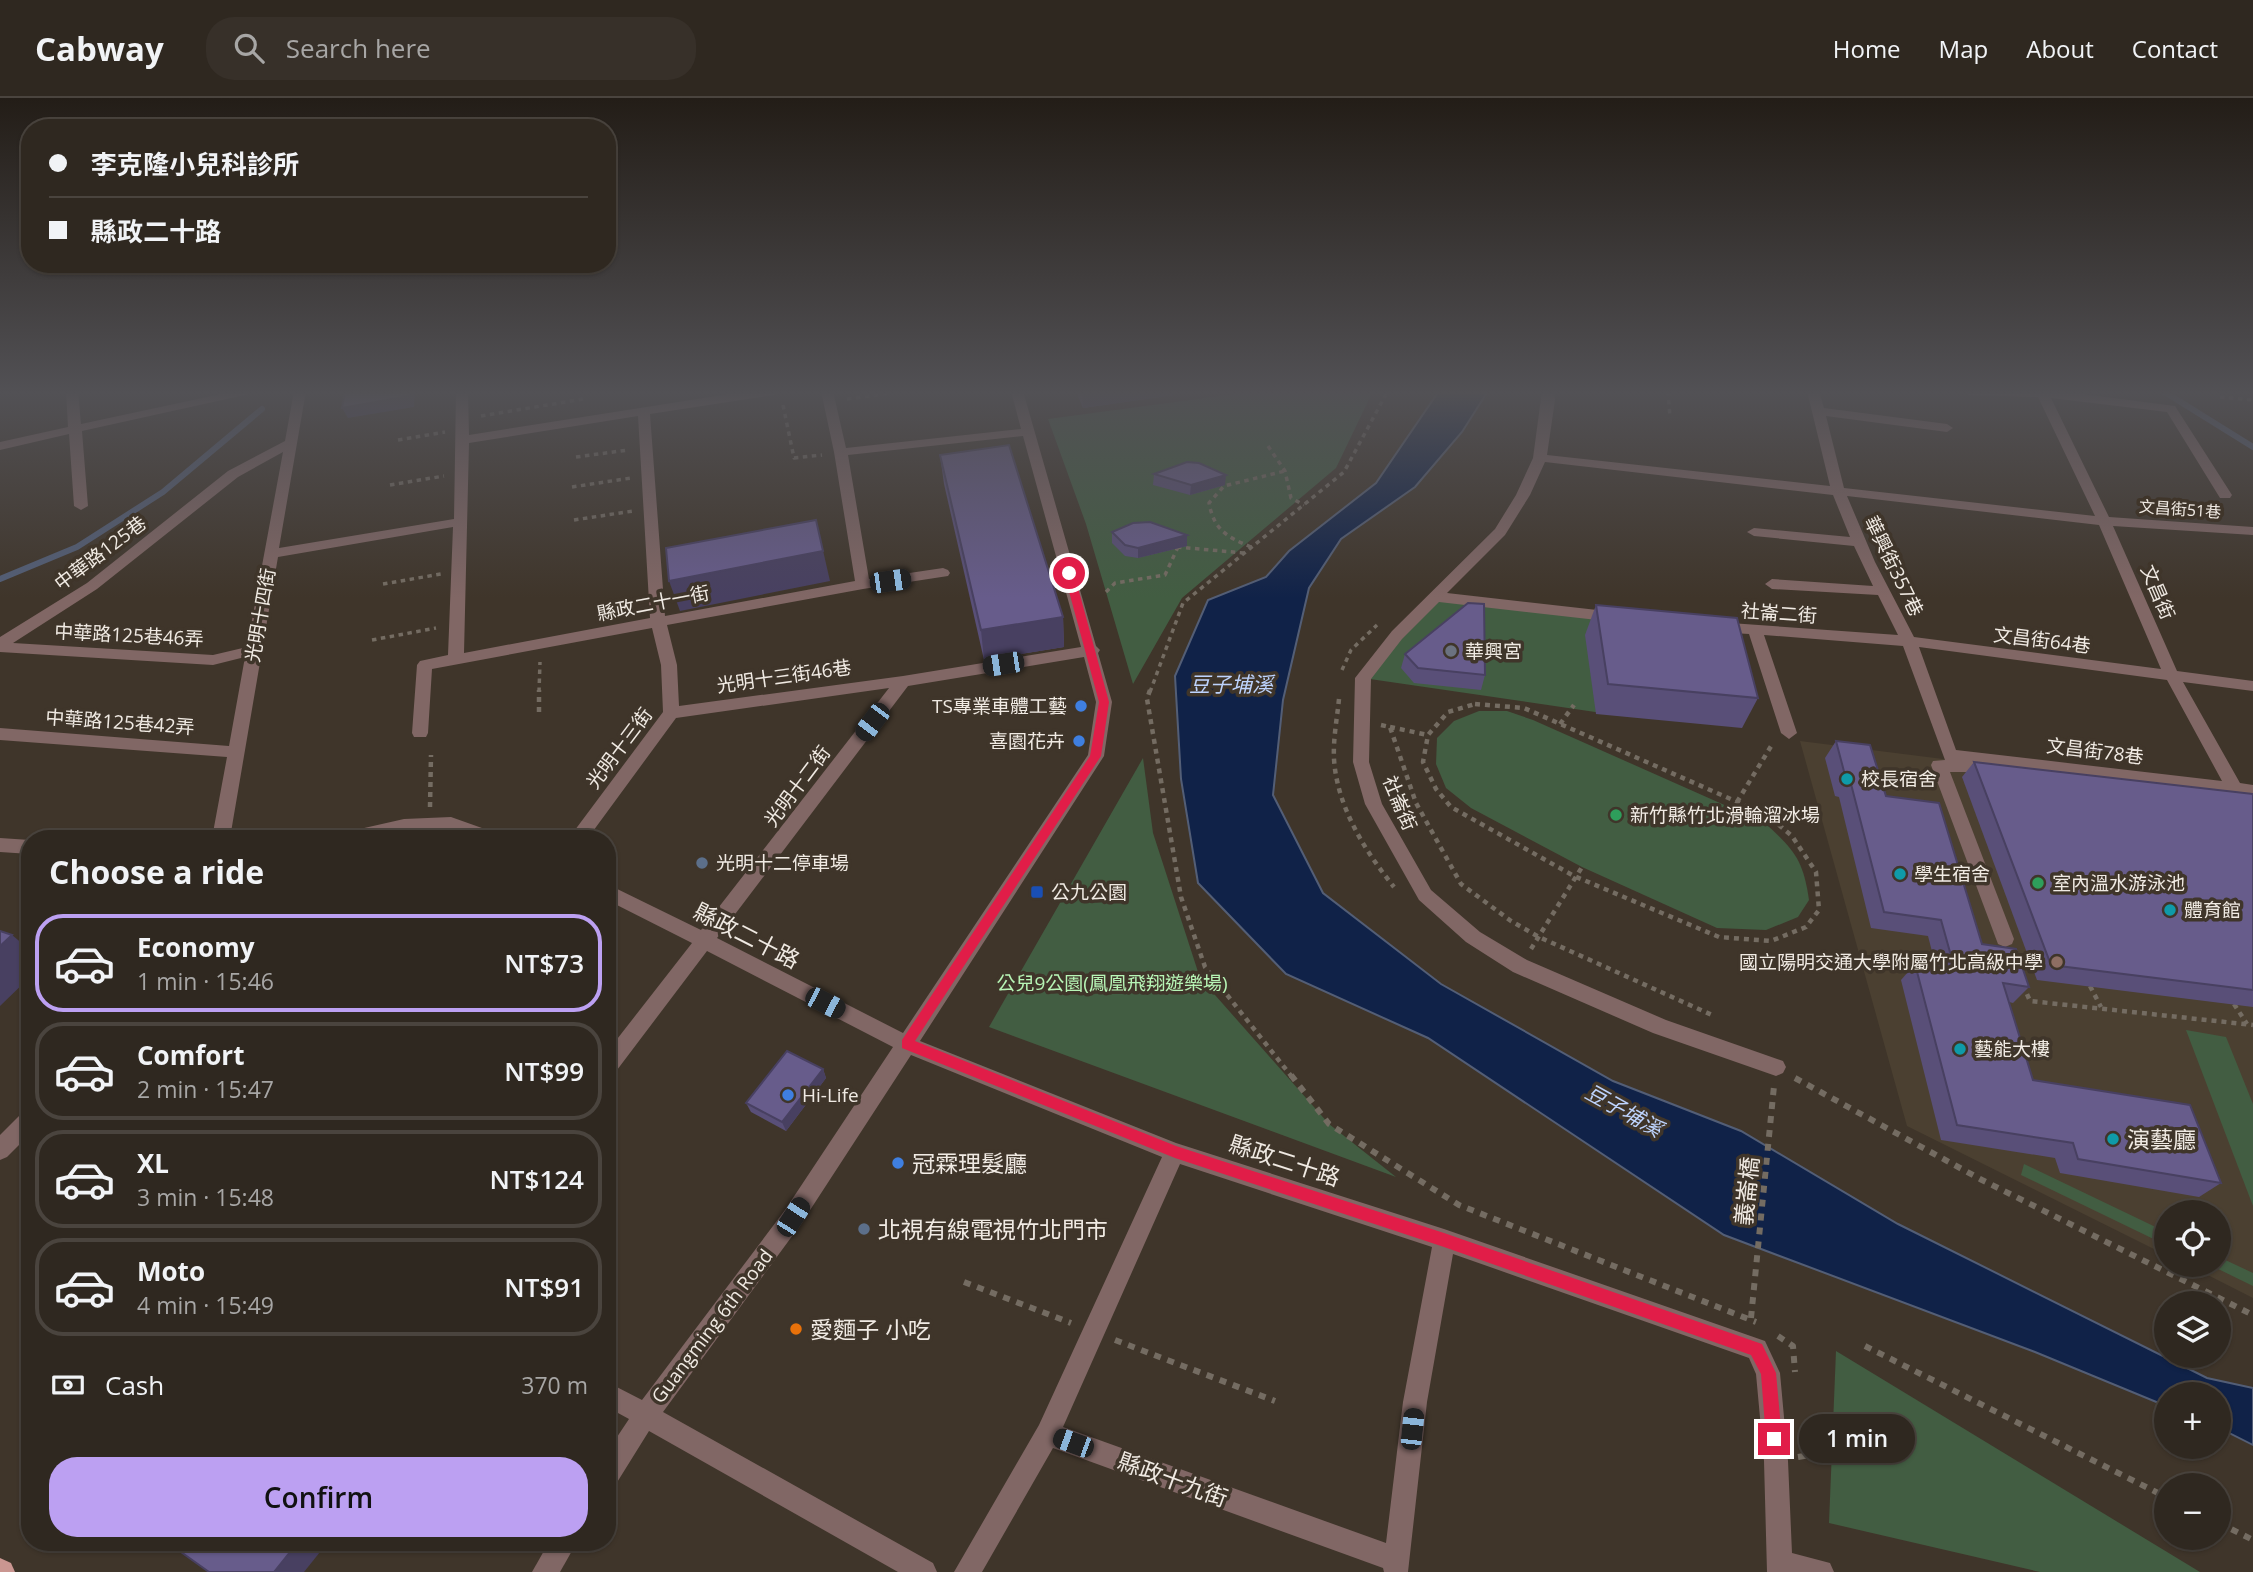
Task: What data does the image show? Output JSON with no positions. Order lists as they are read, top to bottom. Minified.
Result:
{"streets":{"street":["文昌街51巷","中華路125巷","華興街357巷","文昌街","縣政二十一街","社崙二街","光明十四街","中華路125巷46弄","文昌街64巷","光明十三街46巷","中華路125巷42弄","光明十三街","文昌街78巷","光明十二街","社崙街","縣政二十路","Guangming 6th Road","縣政十九街"],"path":["義崙橋"]},"crossings":[["文昌街51巷","華興街357巷"],["文昌街51巷","文昌街"],["中華路125巷","中華路125巷46弄"],["華興街357巷","社崙二街"],["華興街357巷","文昌街64巷"],["華興街357巷","文昌街78巷"],["文昌街","文昌街64巷"],["文昌街","文昌街78巷"],["縣政二十一街","光明十三街"],["社崙二街","文昌街64巷"],["光明十四街","中華路125巷46弄"],["光明十四街","中華路125巷42弄"],["光明十三街46巷","光明十三街"],["光明十三街46巷","光明十二街"],["光明十二街","縣政二十路"],["社崙街","義崙橋"],["縣政二十路","Guangming 6th Road"]],"water":["豆子埔溪"],"parks":["公兒9公園(鳳凰飛翔遊樂場)"],"places":{"other":["華興宮","TS專業車體工藝","喜園花卉","校長宿舍","新竹縣竹北滑輪溜冰場","光明十二停車場","學生宿舍","室內溫水游泳池","體育館","國立陽明交通大學附屬竹北高級中學","藝能大樓","Hi-Life","演藝廳","冠霖理髮廳","北視有線電視竹北門市","愛麵子 小吃"],"transit":["公九公園"]},"page":{"header":"Cabway","search":"Search here","nav":["Home","Map","About","Contact"],"banner":["李克隆小兒科診所","縣政二十路"],"heading":"Choose a ride","list":[{"name":"Economy","note":"1 min · 15:46","value":"NT$73"},{"name":"Comfort","note":"2 min · 15:47","value":"NT$99"},{"name":"XL","note":"3 min · 15:48","value":"NT$124"},{"name":"Moto","note":"4 min · 15:49","value":"NT$91"}],"map_buttons":["+","−"],"pay":["Cash","370 m"],"bubble":"1 min","buttons":"Confirm"}}
